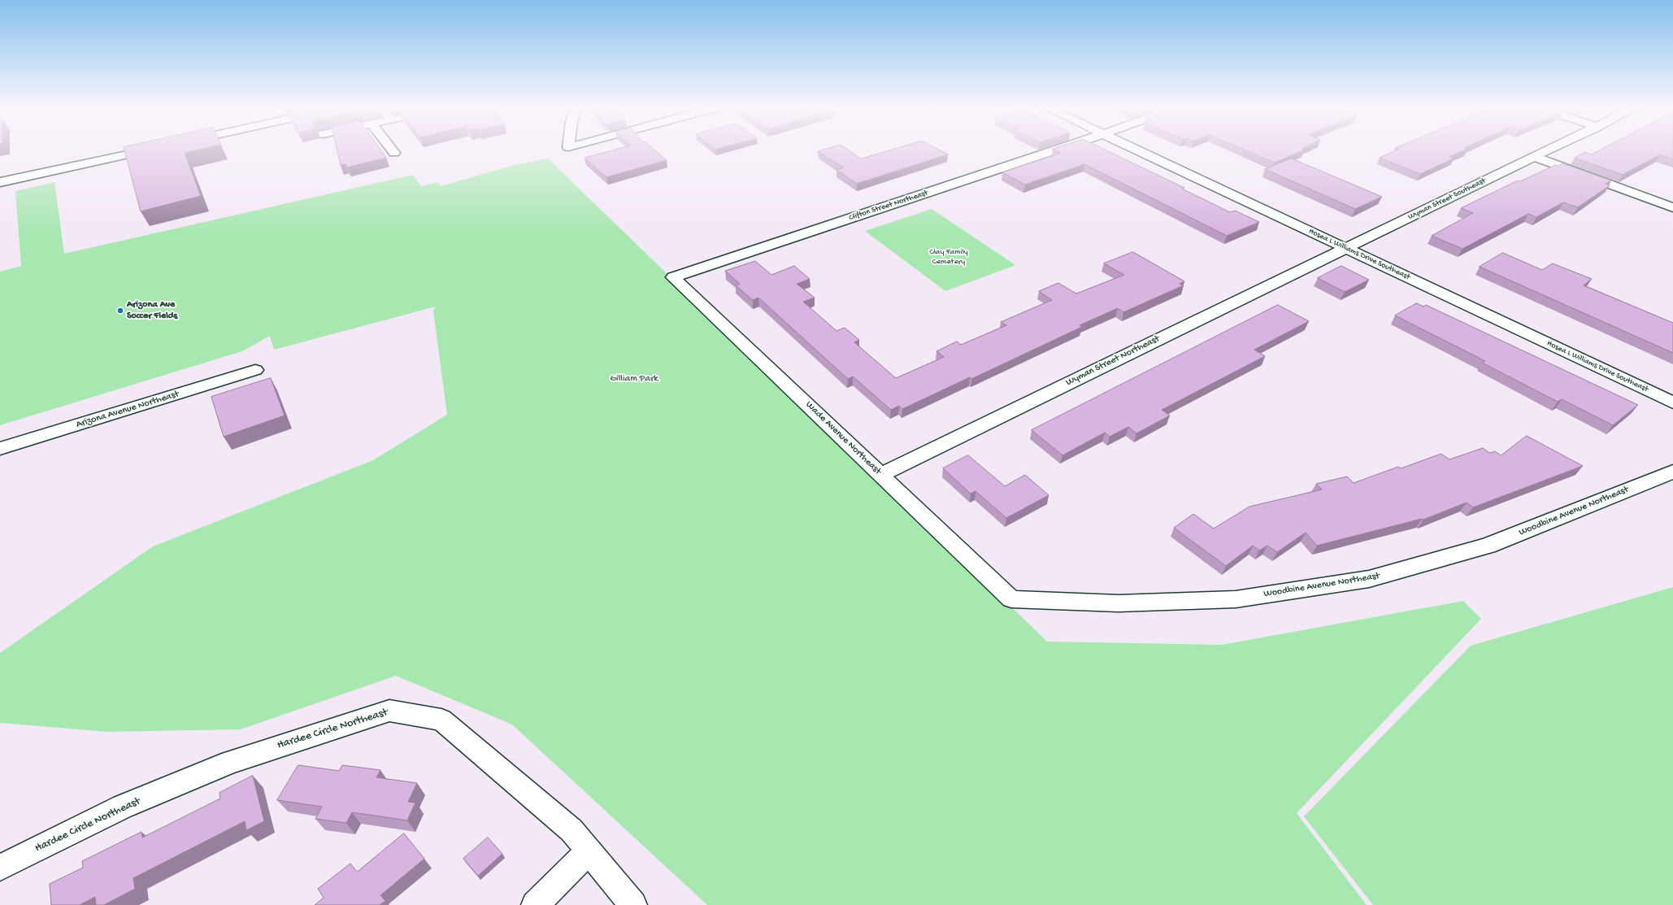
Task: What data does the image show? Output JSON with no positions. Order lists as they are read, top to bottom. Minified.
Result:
{"streets":{"street":["Wyman Street Southeast","Clifton Street Northeast","Hosea L Williams Drive Southeast","Wyman Street Northeast","Arizona Avenue Northeast","Wade Avenue Northeast","Woodbine Avenue Northeast","Hardee Circle Northeast"]},"crossings":[["Wyman Street Southeast","Hosea L Williams Drive Southeast"],["Wyman Street Southeast","Wyman Street Northeast"],["Clifton Street Northeast","Wade Avenue Northeast"],["Hosea L Williams Drive Southeast","Wyman Street Northeast"],["Wyman Street Northeast","Wade Avenue Northeast"],["Wade Avenue Northeast","Woodbine Avenue Northeast"]],"parks":["Clay Family Cemetery","Gilliam Park"],"places":["Arizona Ave Soccer Fields"]}
